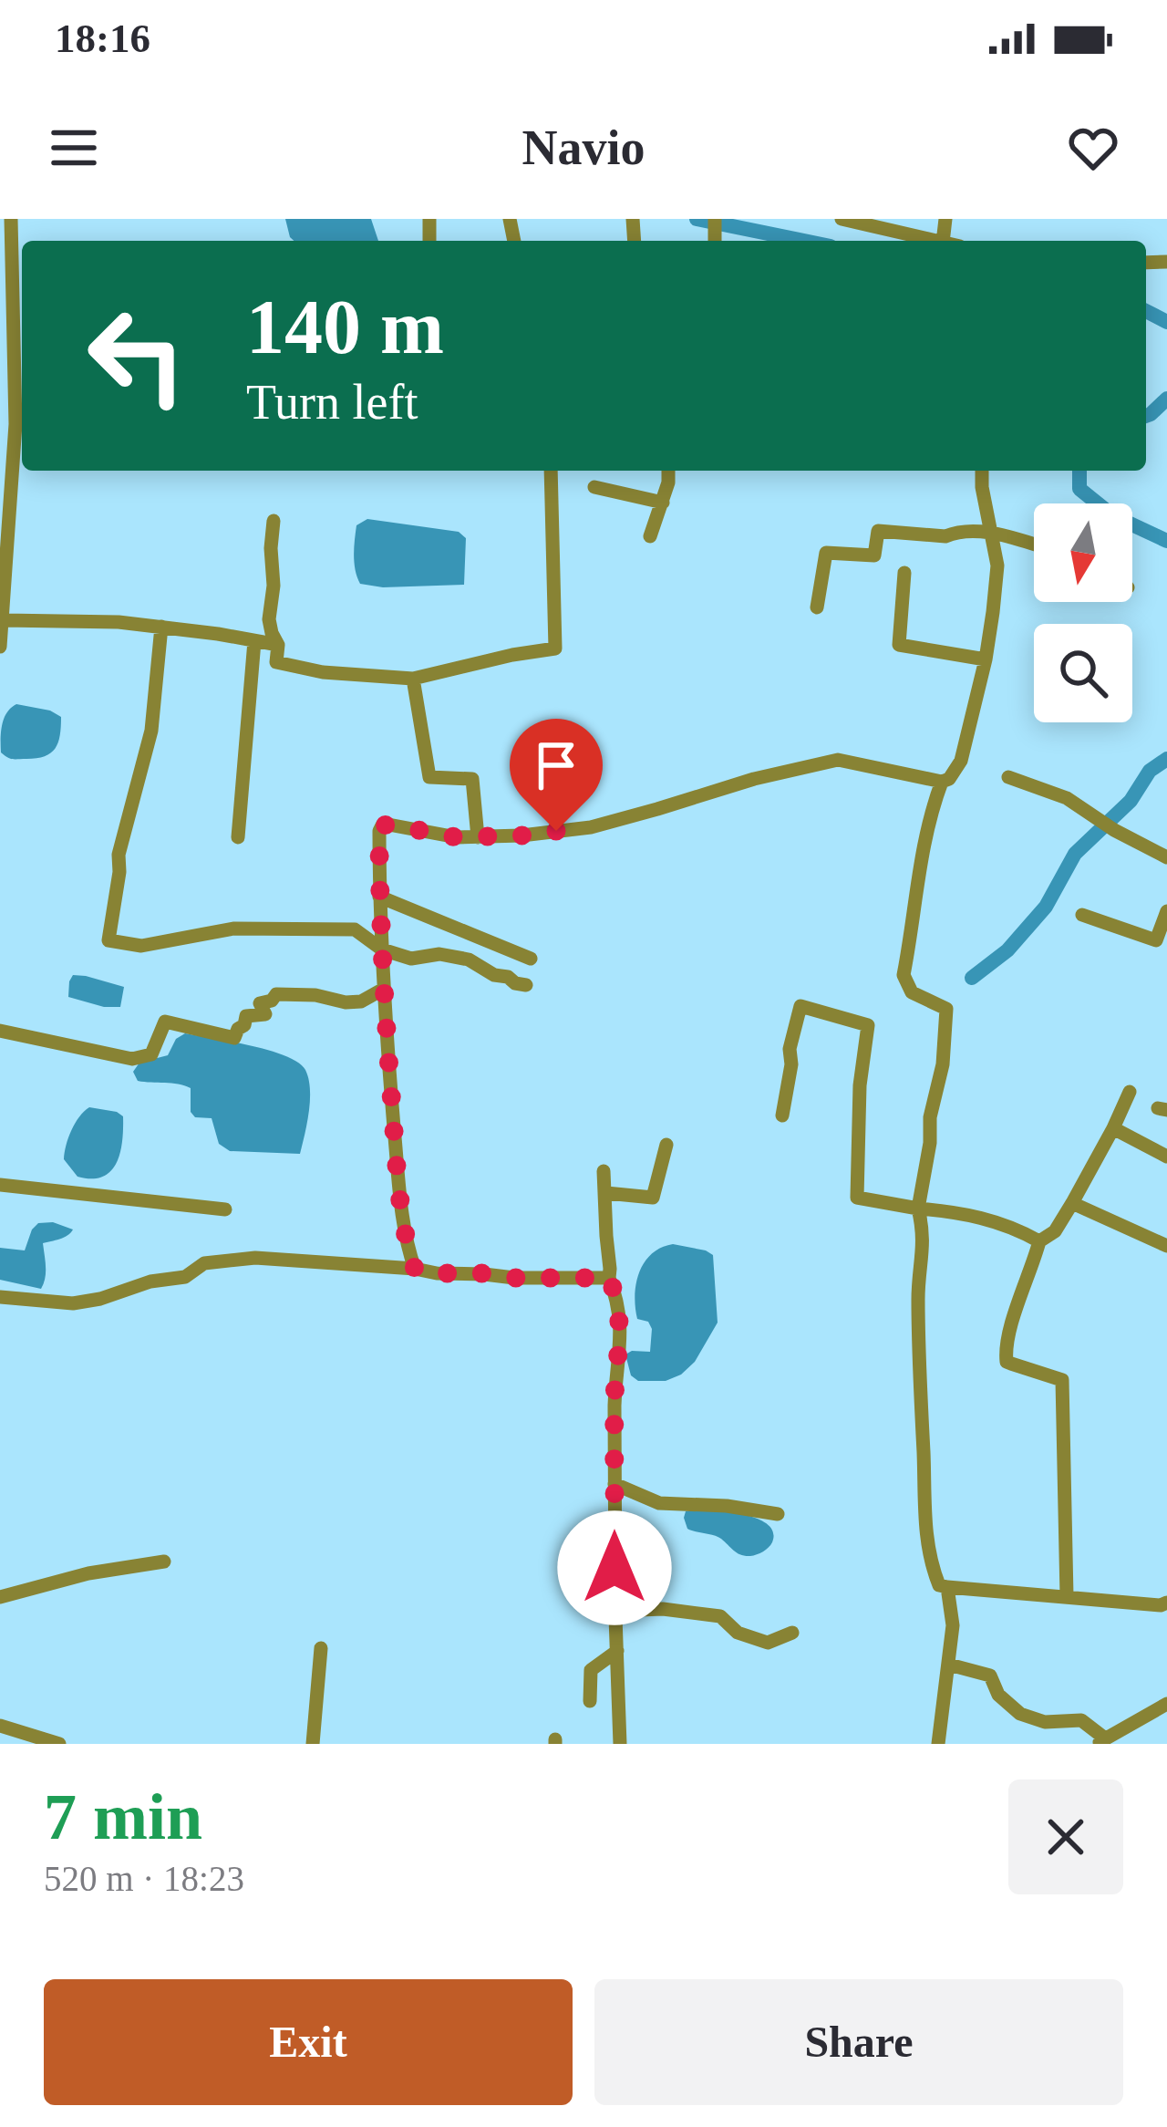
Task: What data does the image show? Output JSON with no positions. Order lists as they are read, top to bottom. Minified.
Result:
{"north":"bottom","page":{"status":"18:16","header":"Navio","turn":["140 m","Turn left"],"heading":["7 min","520 m · 18:23"],"buttons":["Exit","Share"]}}
